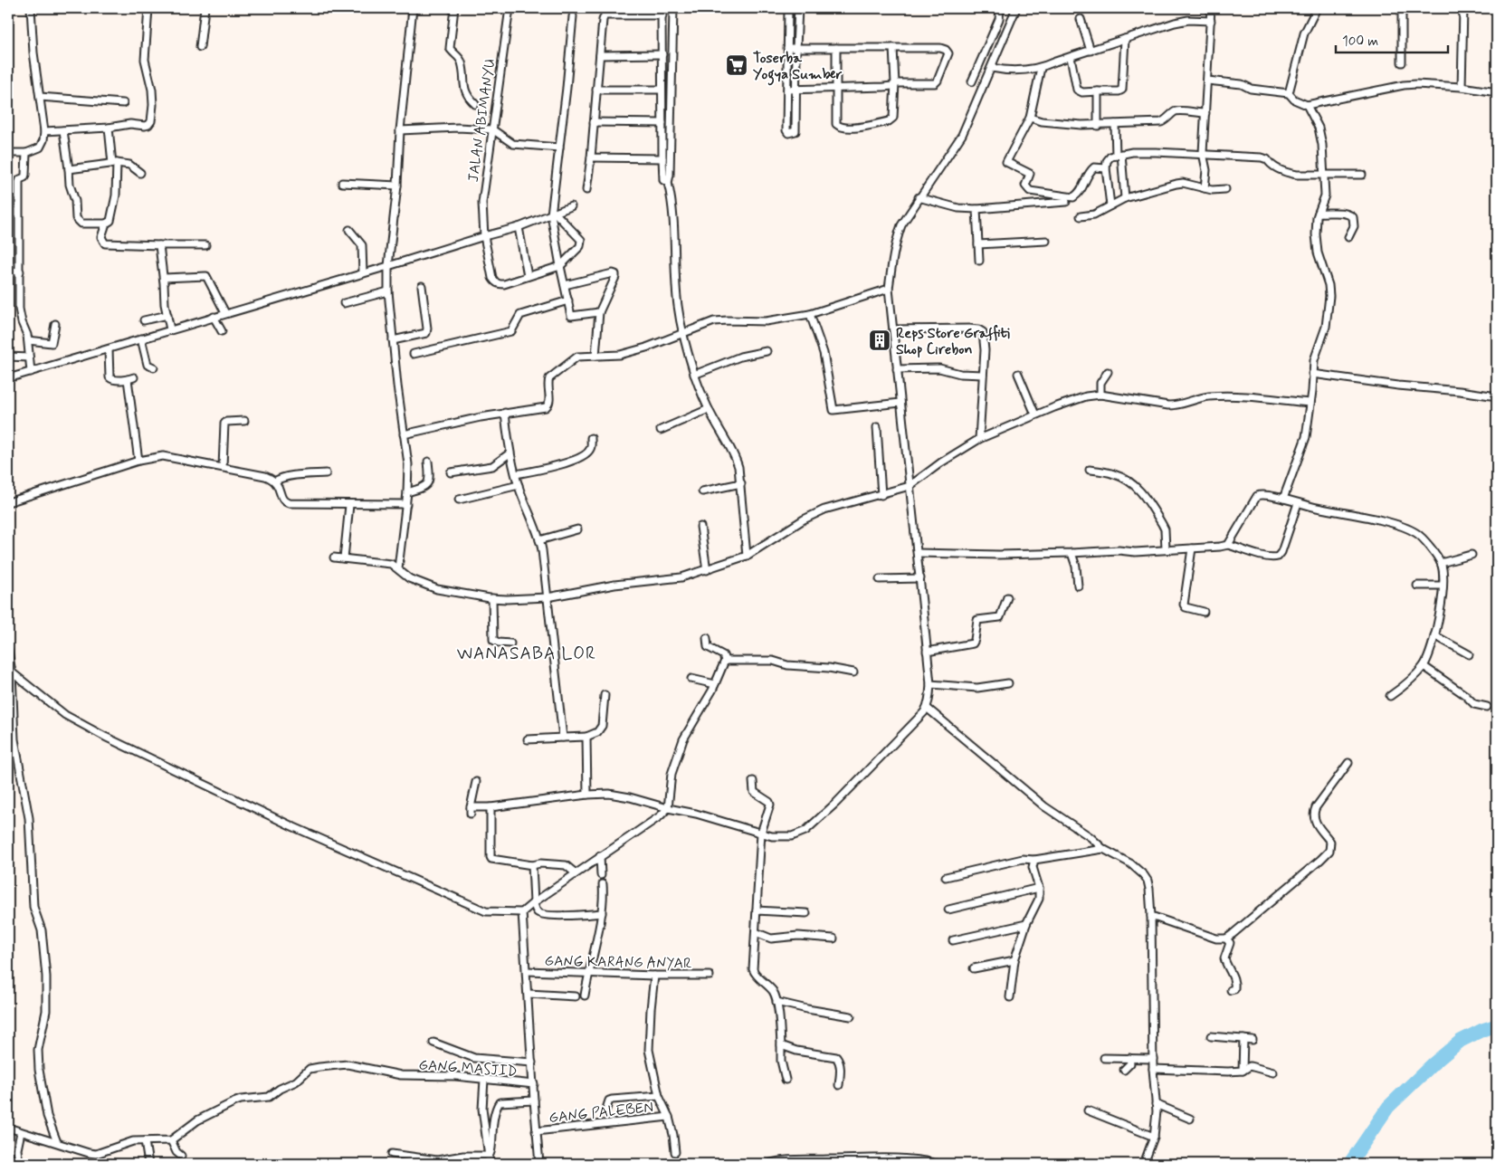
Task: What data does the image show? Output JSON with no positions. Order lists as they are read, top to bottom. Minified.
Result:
{"streets":{"street":["JALAN ABIMANYU","GANG KARANG ANYAR","GANG MASJID","GANG PALEBEN"]},"districts":["WANASABA LOR"],"places":{"supermarket":["Toserba Yogya Sumber"],"building":["Reps Store Graffiti Shop Cirebon"]},"scale_bar":"100 m"}
